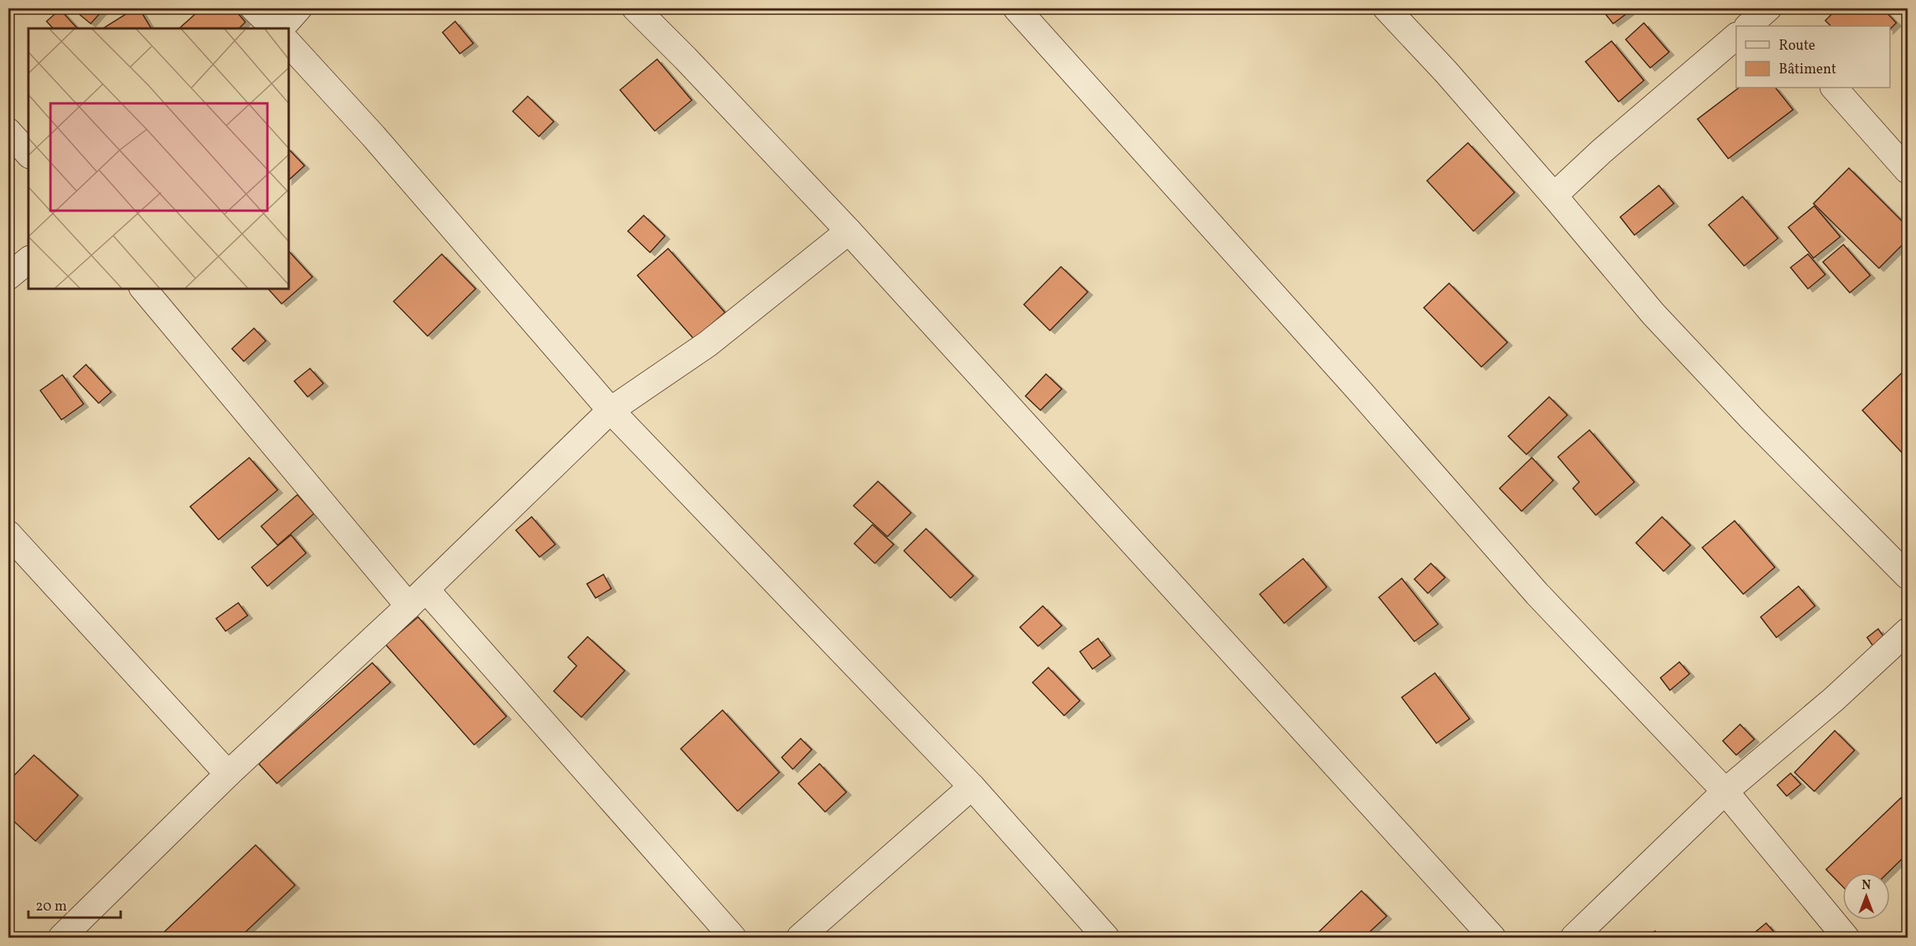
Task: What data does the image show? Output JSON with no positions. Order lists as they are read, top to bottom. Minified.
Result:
{"legend":["Route","Bâtiment"],"scale_bar":"20 m","north":"top"}
